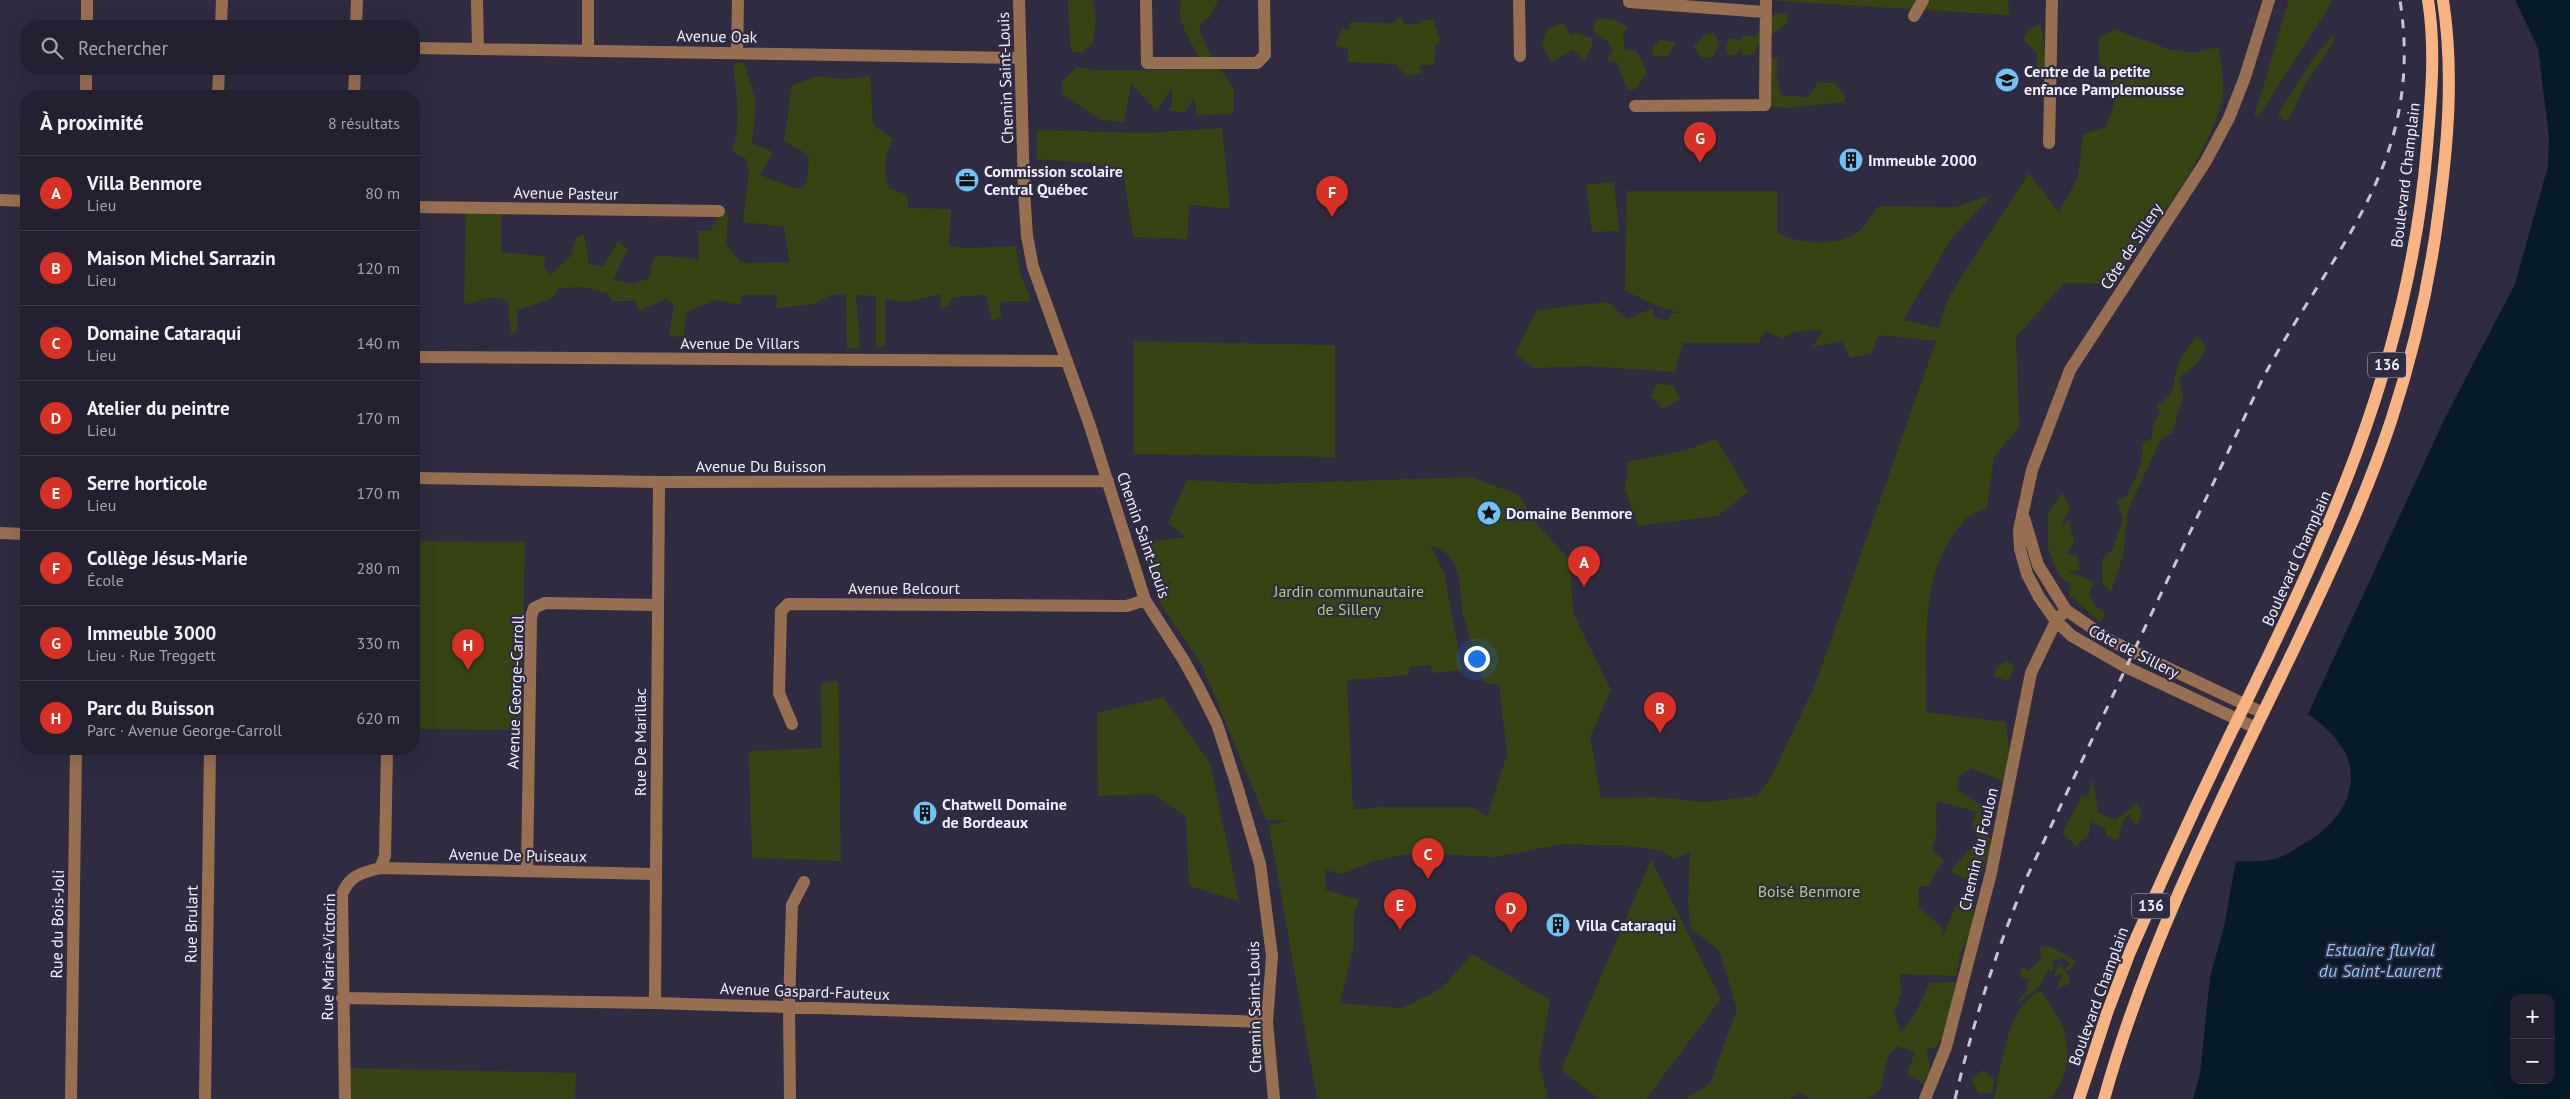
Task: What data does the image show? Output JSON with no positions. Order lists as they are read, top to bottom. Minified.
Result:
{"streets":{"main road":["Boulevard Champlain","136"],"street":["Avenue Oak","Chemin Saint-Louis","Avenue Pasteur","Côte de Sillery","Avenue De Villars","Avenue Du Buisson","Avenue Belcourt","Avenue George-Carroll","Rue De Marillac","Chemin du Foulon","Avenue De Puiseaux","Rue du Bois-Joli","Rue Brulart","Rue Marie-Victorin","Avenue Gaspard-Fauteux"]},"crossings":[["Avenue Oak","Chemin Saint-Louis"],["Chemin Saint-Louis","Avenue De Villars"],["Chemin Saint-Louis","Avenue Du Buisson"],["Chemin Saint-Louis","Avenue Belcourt"],["Chemin Saint-Louis","Avenue Gaspard-Fauteux"],["Boulevard Champlain","Côte de Sillery"],["Côte de Sillery","136"],["Côte de Sillery","Chemin du Foulon"],["Avenue Du Buisson","Rue De Marillac"],["Avenue George-Carroll","Rue De Marillac"],["Avenue George-Carroll","Avenue De Puiseaux"],["Rue De Marillac","Avenue De Puiseaux"],["Rue De Marillac","Avenue Gaspard-Fauteux"],["Avenue De Puiseaux","Rue Marie-Victorin"],["Rue Marie-Victorin","Avenue Gaspard-Fauteux"]],"water":["Estuaire fluvial du Saint-Laurent"],"parks":["Jardin communautaire de Sillery","Boisé Benmore"],"places":{"school or university":["Centre de la petite enfance Pamplemousse"],"building":["Immeuble 2000","Chatwell Domaine de Bordeaux","Villa Cataraqui"],"office":["Commission scolaire Central Québec"],"place":["Domaine Benmore"]},"page":{"search":"Rechercher","heading":["À proximité","8 résultats"],"pins":["G","F","A","H","B","C","E","D"],"list":[{"mark":"A","name":"Villa Benmore","note":"Lieu","value":"80 m"},{"mark":"B","name":"Maison Michel Sarrazin","note":"Lieu","value":"120 m"},{"mark":"C","name":"Domaine Cataraqui","note":"Lieu","value":"140 m"},{"mark":"D","name":"Atelier du peintre","note":"Lieu","value":"170 m"},{"mark":"E","name":"Serre horticole","note":"Lieu","value":"170 m"},{"mark":"F","name":"Collège Jésus-Marie","note":"École","value":"280 m"},{"mark":"G","name":"Immeuble 3000","note":"Lieu · Rue Treggett","value":"330 m"},{"mark":"H","name":"Parc du Buisson","note":"Parc · Avenue George-Carroll","value":"620 m"}],"map_buttons":["+","−"]}}
